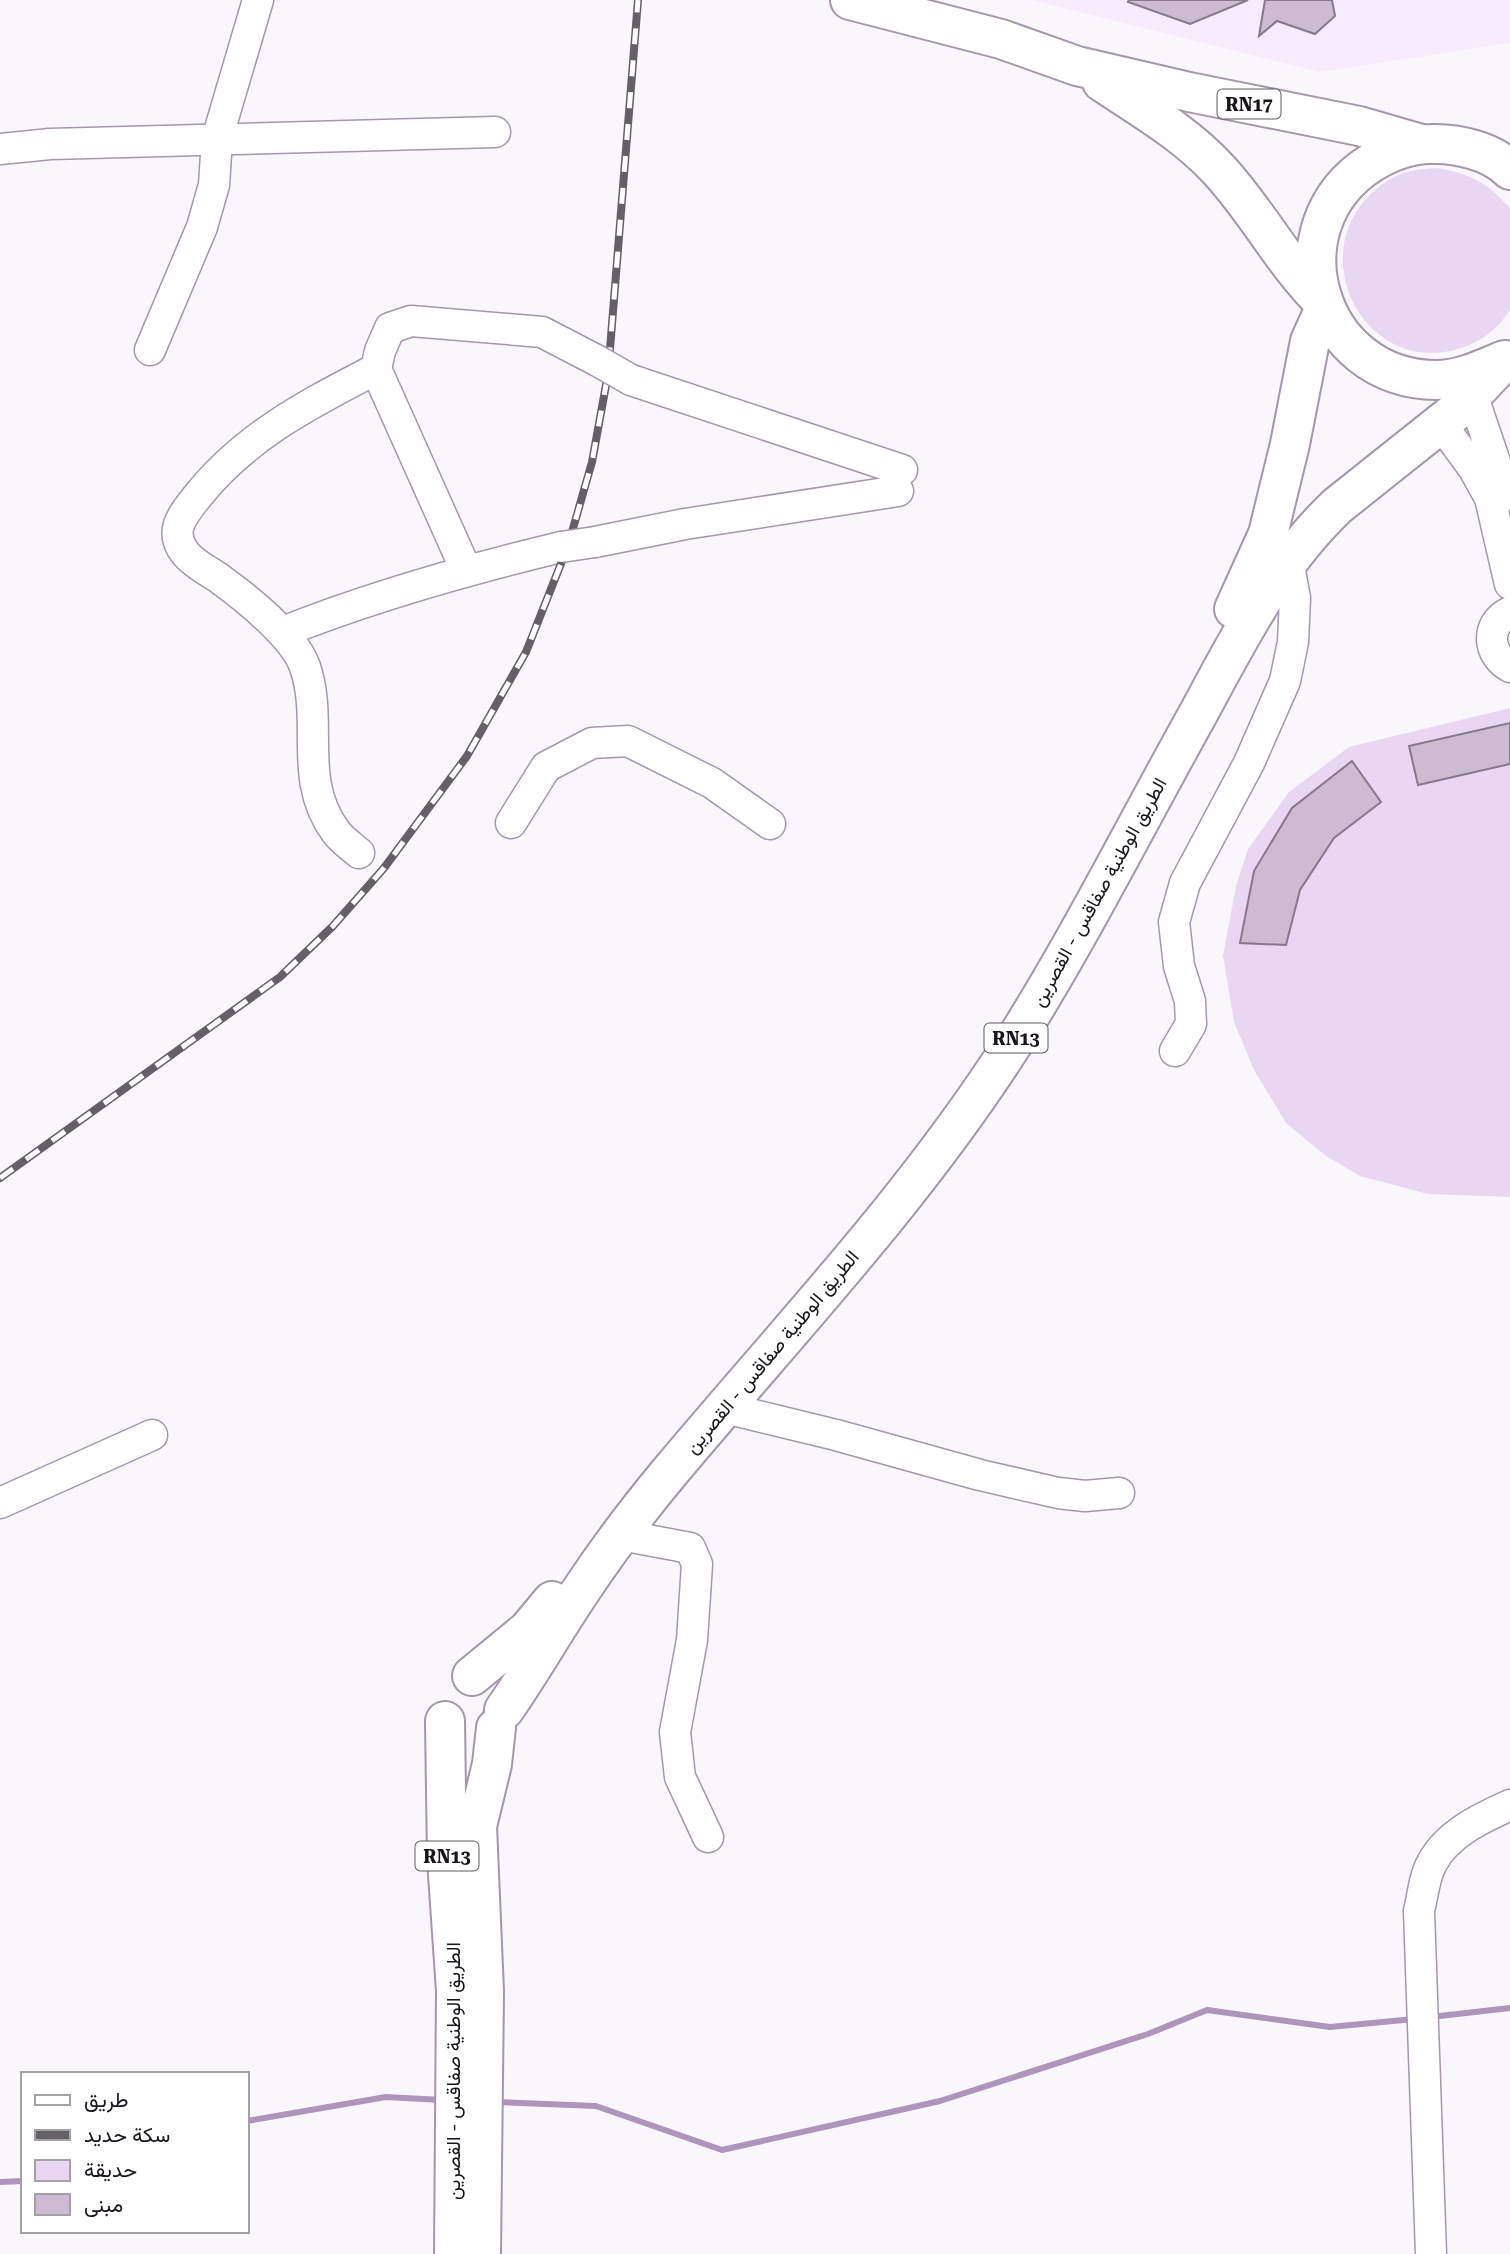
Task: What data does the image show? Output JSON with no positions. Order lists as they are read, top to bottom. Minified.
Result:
{"streets":{"main road":["RN17","الطريق الوطنية صفاقس - القصرين","RN13"]},"crossings":[["RN17","الطريق الوطنية صفاقس - القصرين"],["الطريق الوطنية صفاقس - القصرين","RN13"]],"legend":["طريق","سكة حديد","حديقة","مبنى"]}
